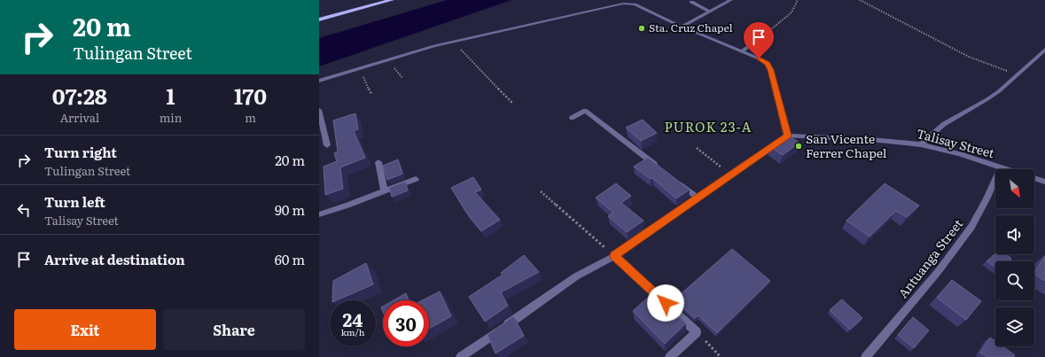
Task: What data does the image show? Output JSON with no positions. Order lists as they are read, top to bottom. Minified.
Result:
{"streets":{"street":["Talisay Street","Antuanga Street"]},"crossings":[["Talisay Street","Antuanga Street"]],"districts":["PUROK 23-A"],"places":["Sta. Cruz Chapel","San Vicente Ferrer Chapel"],"north":"bottom right","page":{"turn":["20 m","Tulingan Street"],"eta":["07:28","Arrival","1","min","170","m"],"list":[{"name":"Turn right","note":"Tulingan Street","value":"20 m"},{"name":"Turn left","note":"Talisay Street","value":"90 m"},{"name":"Arrive at destination","value":"60 m"}],"speed":"24 km/h","limit":"30","buttons":["Exit","Share"]}}
